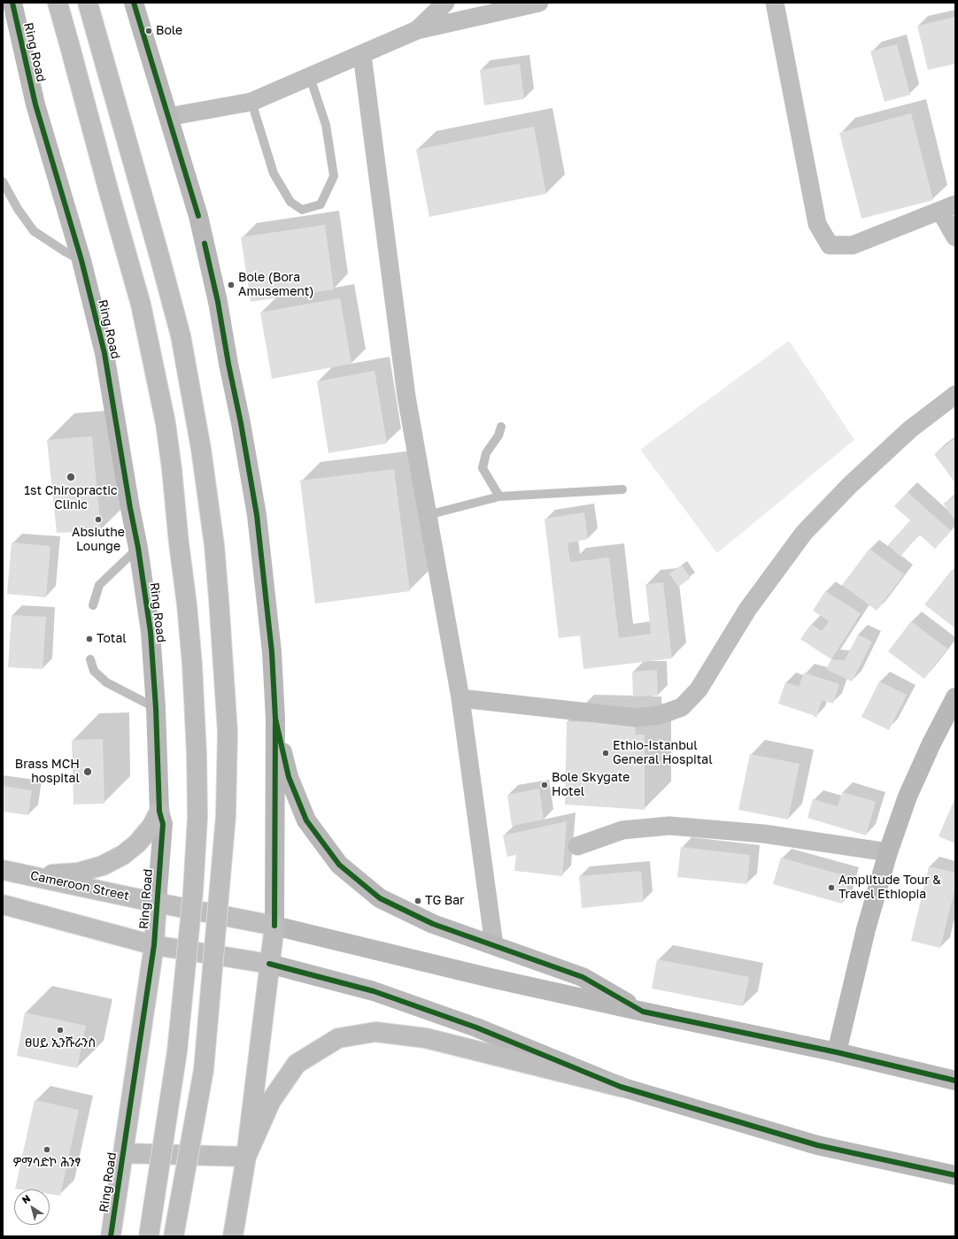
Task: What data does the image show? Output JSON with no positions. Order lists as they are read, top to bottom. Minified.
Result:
{"streets":{"main road":["Ring Road","Cameroon Street"]},"crossings":[["Ring Road","Cameroon Street"]],"places":["Bole","Bole (Bora Amusement)","1st Chiropractic Clinic","Absiuthe Lounge","Total","Ethio-Istanbul General Hospital","Brass MCH hospital","Bole Skygate Hotel","Amplitude Tour & Travel Ethiopia","TG Bar","ፀሀይ ኢንሹራንስ","ዎማሳድኮ ሕንፃ"],"north":"top left"}
